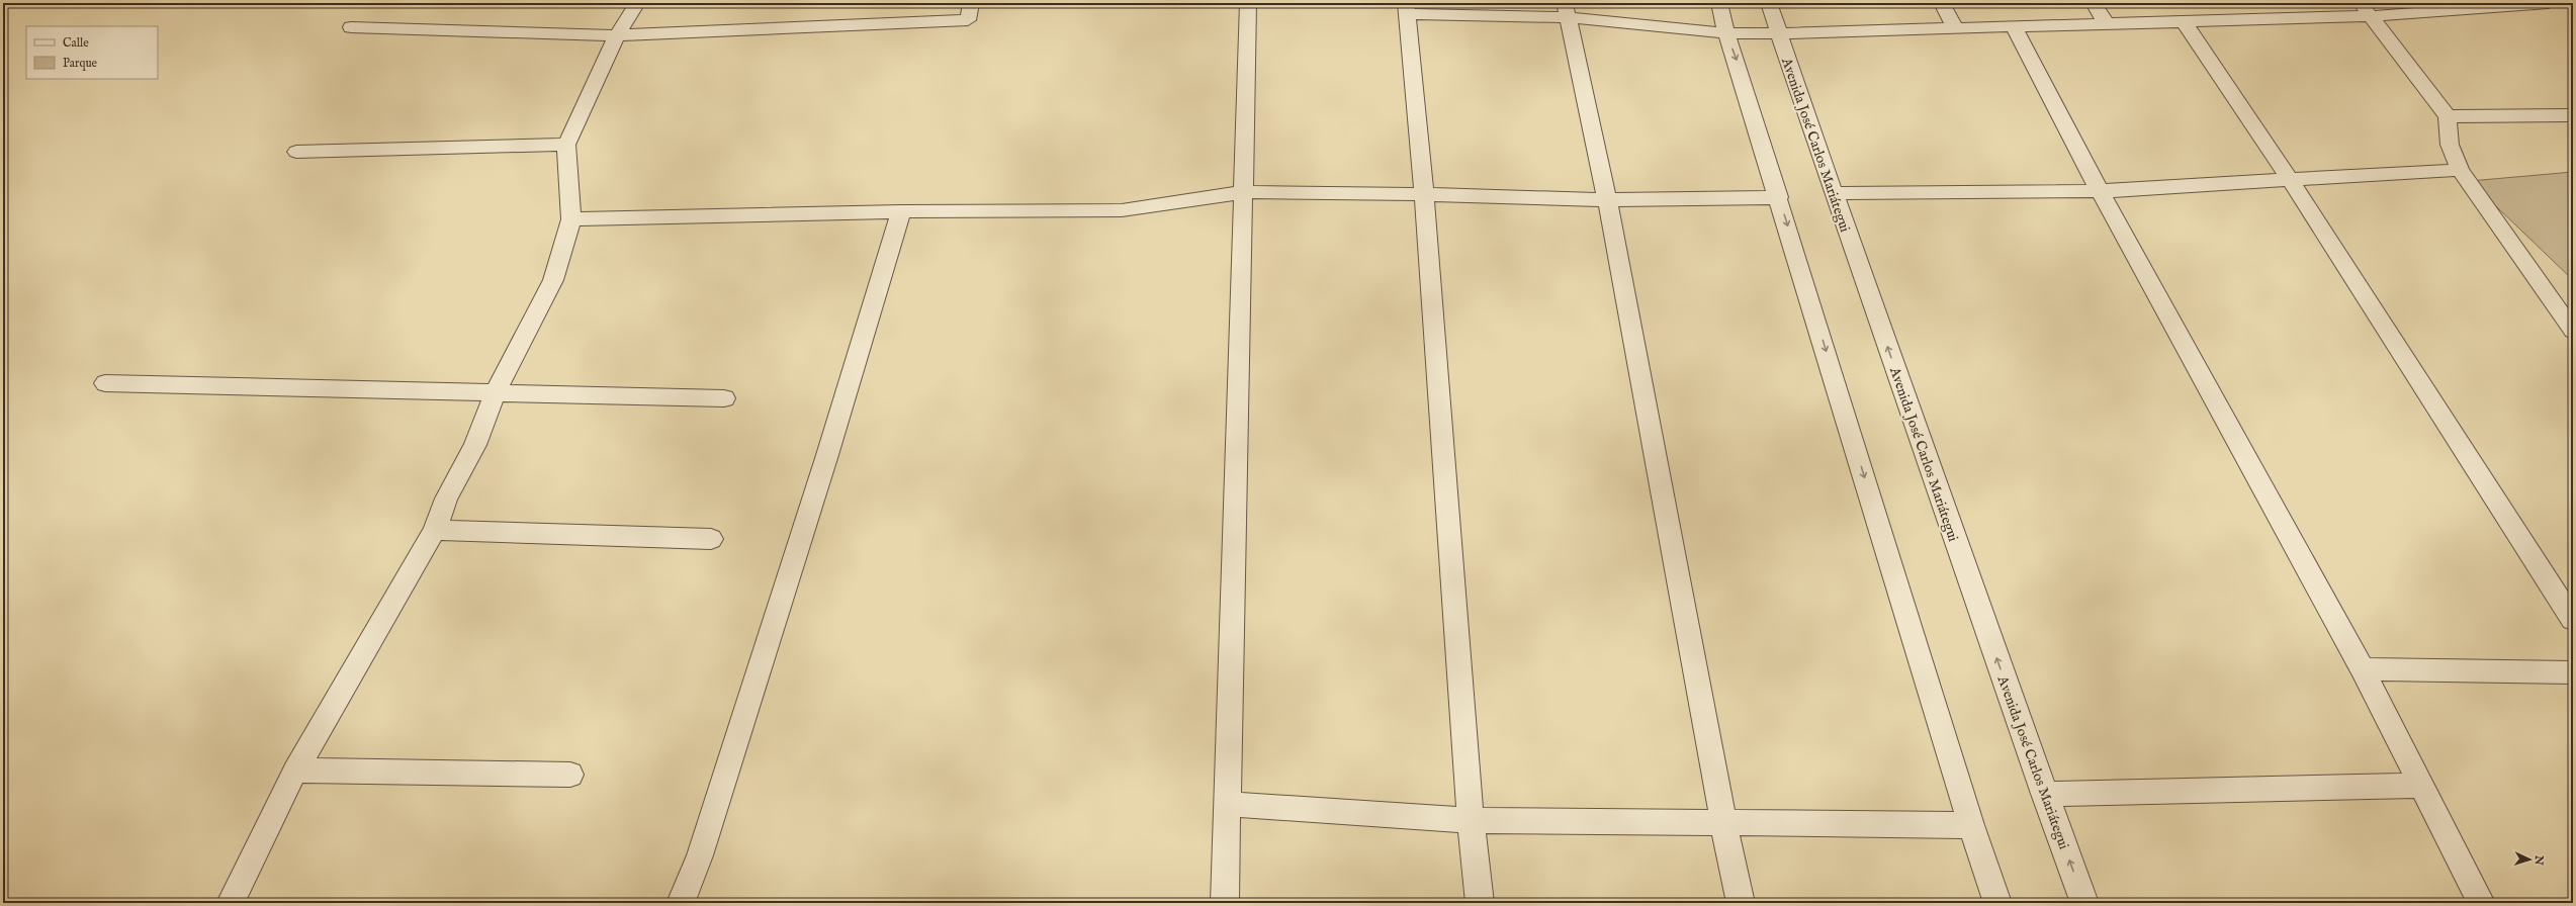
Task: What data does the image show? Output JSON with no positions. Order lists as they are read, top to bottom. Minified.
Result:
{"streets":{"street":["Avenida José Carlos Mariátegui"]},"legend":["Calle","Parque"],"north":"right"}
